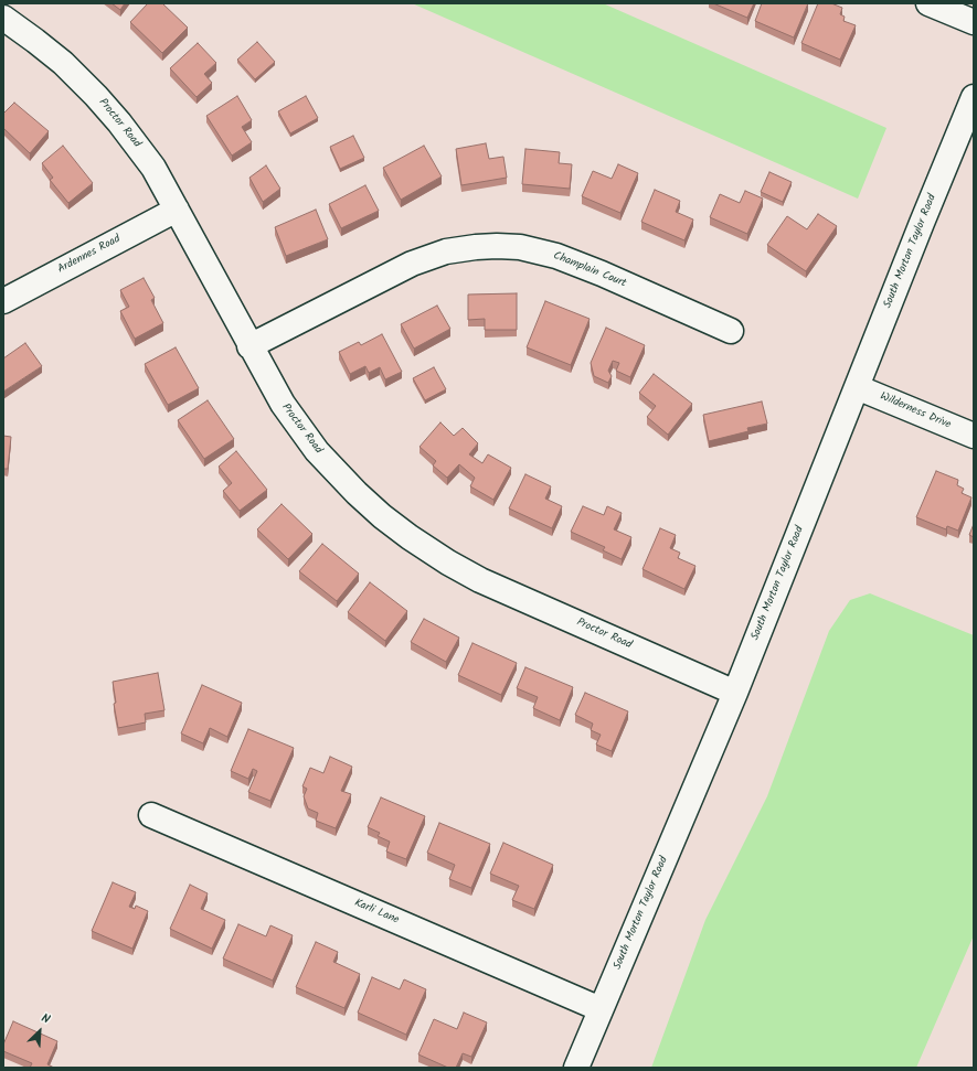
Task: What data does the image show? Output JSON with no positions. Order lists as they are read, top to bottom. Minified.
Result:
{"streets":{"street":["Proctor Road","South Morton Taylor Road","Ardennes Road","Champlain Court","Wilderness Drive","Karli Lane"]},"crossings":[["Proctor Road","South Morton Taylor Road"],["Proctor Road","Ardennes Road"],["Proctor Road","Champlain Court"],["South Morton Taylor Road","Wilderness Drive"],["South Morton Taylor Road","Karli Lane"]],"north":"top right"}
